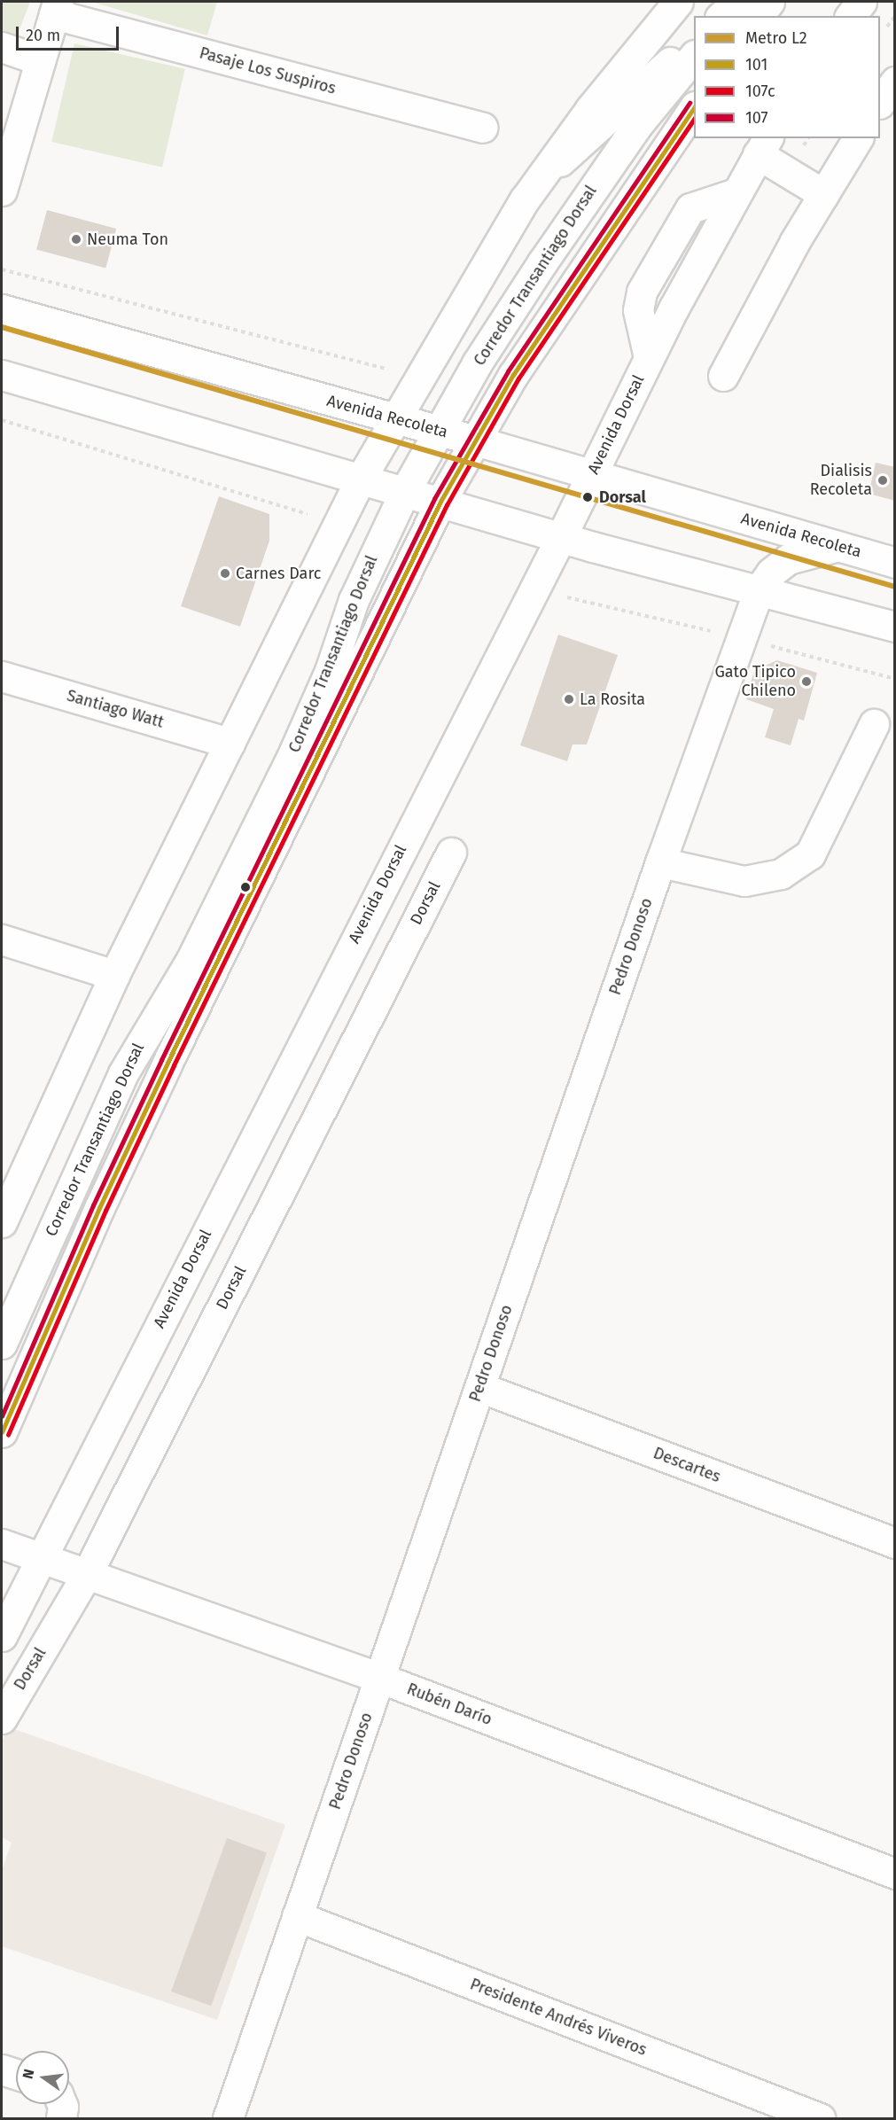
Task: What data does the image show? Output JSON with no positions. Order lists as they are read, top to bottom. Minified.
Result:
{"streets":{"street":["Pasaje Los Suspiros","Corredor Transantiago Dorsal","Avenida Recoleta","Avenida Dorsal","Santiago Watt","Dorsal","Pedro Donoso","Descartes","Rubén Darío","Presidente Andrés Viveros"]},"crossings":[["Corredor Transantiago Dorsal","Avenida Recoleta"],["Avenida Recoleta","Avenida Dorsal"],["Avenida Recoleta","Pedro Donoso"],["Avenida Dorsal","Rubén Darío"],["Dorsal","Rubén Darío"],["Pedro Donoso","Descartes"],["Pedro Donoso","Rubén Darío"],["Pedro Donoso","Presidente Andrés Viveros"]],"places":["Neuma Ton","Dialisis Recoleta","Dorsal","Carnes Darc","Gato Tipico Chileno","La Rosita"],"lines":["transit line 107","transit line 101","transit line 107c","metro line L2"],"legend":["Metro L2","101","107c","107"],"scale_bar":"20 m","north":"left"}
